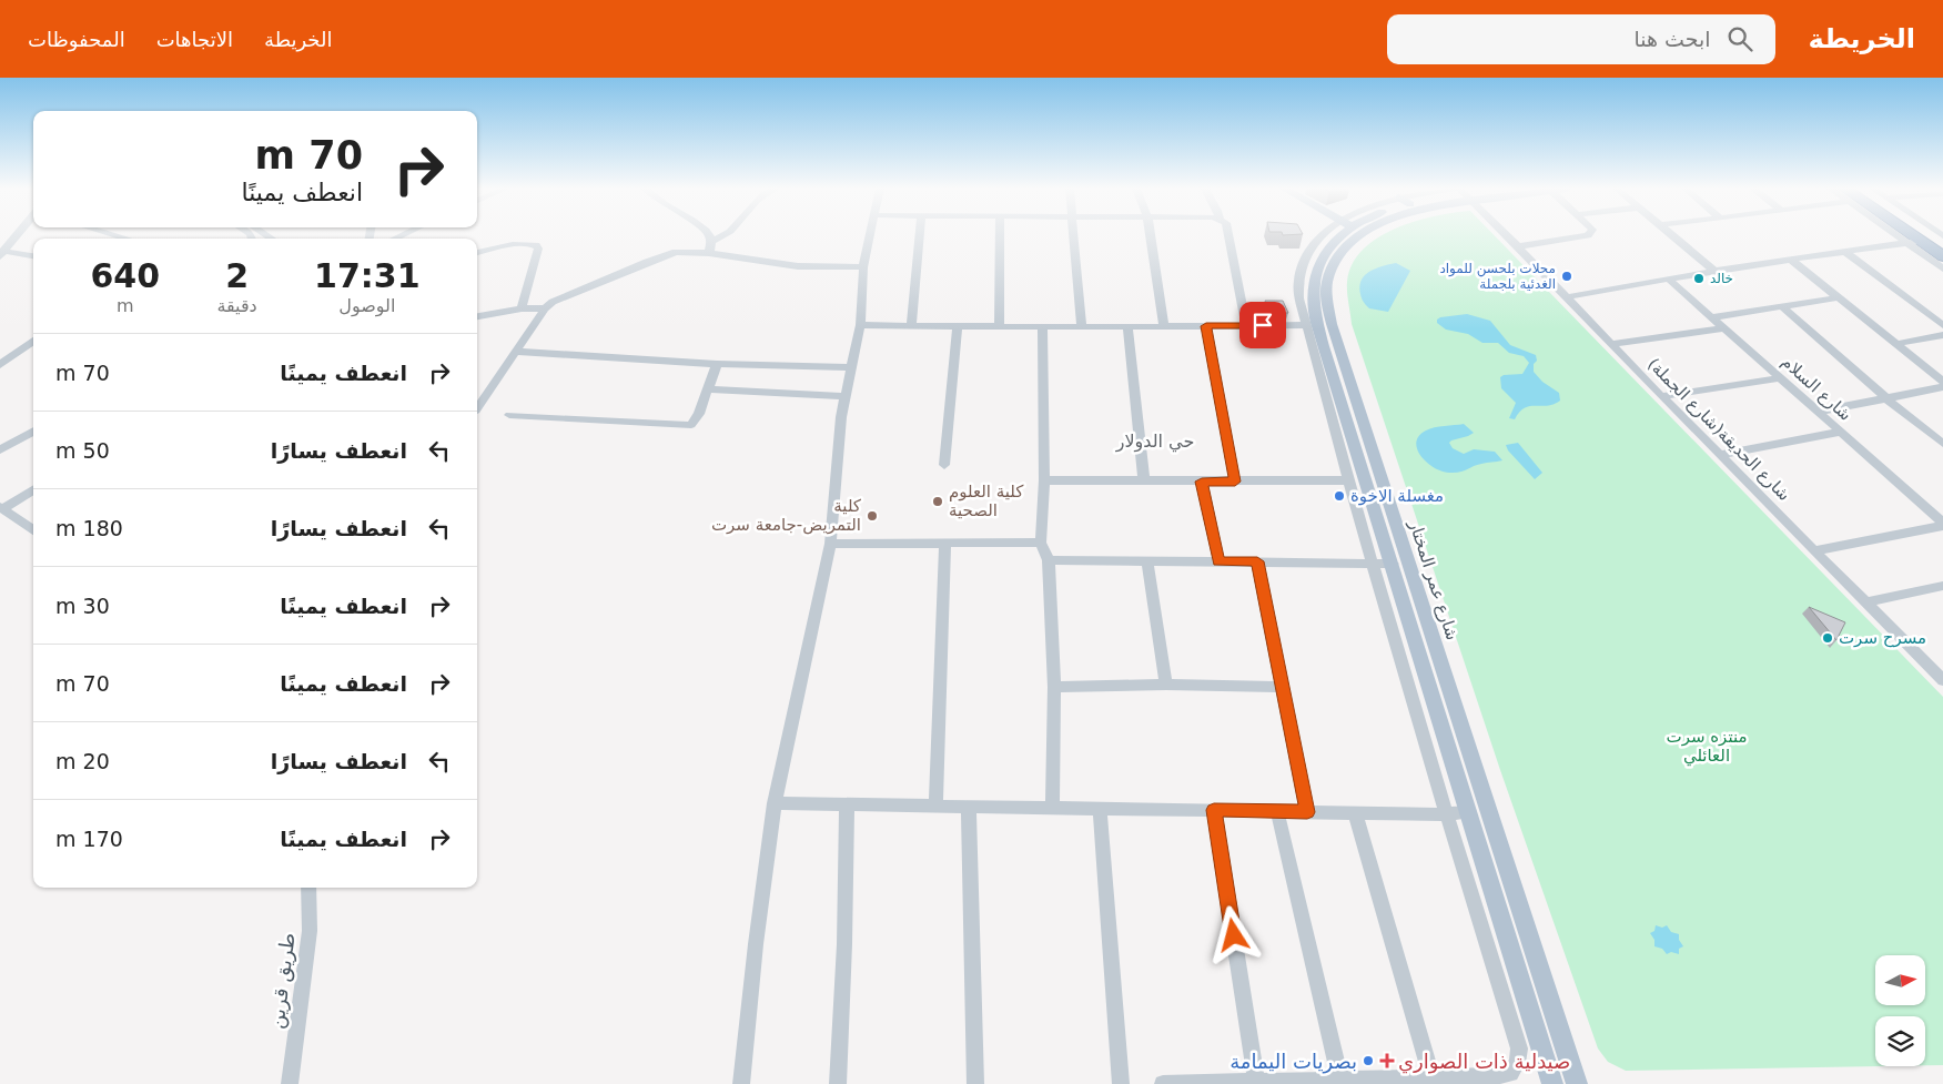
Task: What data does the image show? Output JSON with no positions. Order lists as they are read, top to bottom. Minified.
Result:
{"streets":{"main road":["شارع عمر المختار"],"street":["شارع السلام","شارع الحديقة(شارع الجملة)","طريق قرين"]},"districts":["حي الدولار"],"parks":["منتزه سرت العائلي"],"places":{"other":["محلات بلحسن للمواد الغدئية بلجملة","خالد","مغسلة الاخوة","كلية العلوم الصحية","كلية التمريض-جامعة سرت","مسرح سرت","بصريات اليمامة"],"health":["صيدلية ذات الصواري"]},"north":"right","page":{"header":"الخريطة","search":"ابحث هنا","nav":["الخريطة","الاتجاهات","المحفوظات"],"turn":["70 m","انعطف يمينًا"],"eta":["17:31","الوصول","2","دقيقة","640","m"],"list":[{"name":"انعطف يمينًا","value":"70 m"},{"name":"انعطف يسارًا","value":"50 m"},{"name":"انعطف يسارًا","value":"180 m"},{"name":"انعطف يمينًا","value":"30 m"},{"name":"انعطف يمينًا","value":"70 m"},{"name":"انعطف يسارًا","value":"20 m"},{"name":"انعطف يمينًا","value":"170 m"}]}}
